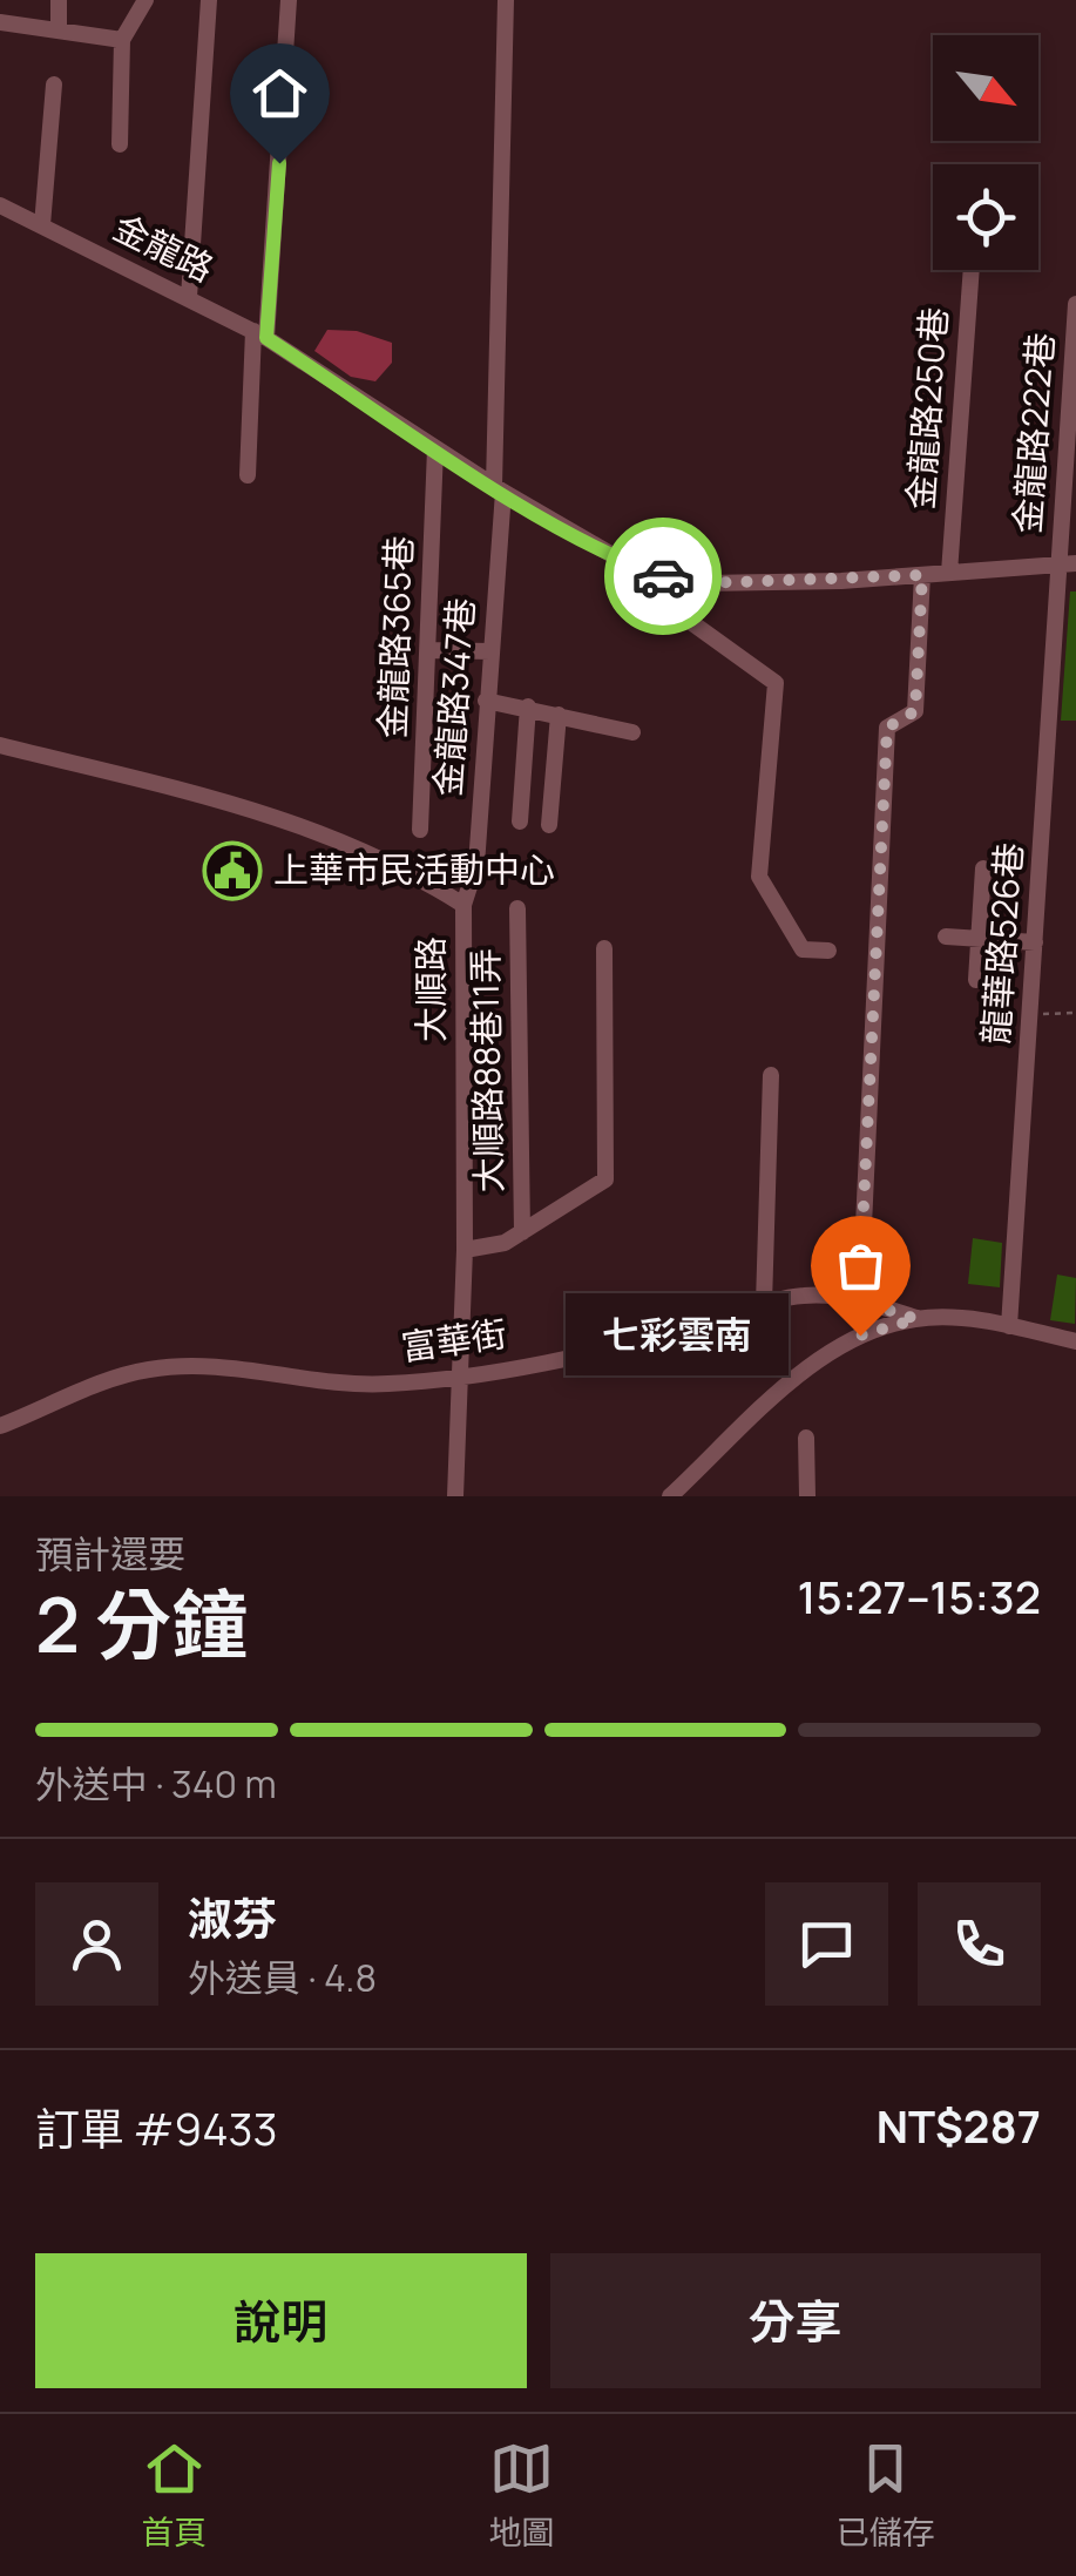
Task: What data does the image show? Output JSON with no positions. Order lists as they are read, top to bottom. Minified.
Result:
{"streets":{"street":["金龍路","金龍路250巷","金龍路222巷","金龍路365巷","金龍路347巷","龍華路526巷","大順路","大順路88巷11弄","富華街"]},"crossings":[["金龍路","金龍路250巷"],["金龍路","金龍路222巷"],["金龍路","金龍路365巷"],["金龍路","金龍路347巷"],["金龍路","龍華路526巷"],["金龍路222巷","龍華路526巷"],["金龍路347巷","大順路"],["大順路","富華街"]],"places":{"public building":["上華市民活動中心"],"other":["七彩雲南"]},"north":"bottom right","page":{"bubble":"七彩雲南","heading":["2 分鐘","預計還要","15:27–15:32"],"panel":["淑芬","外送員 · 4.8","訂單 #9433","NT$287"],"bar":"外送中 · 340 m","buttons":["說明","分享"],"tabs":["首頁","地圖","已儲存"]}}
